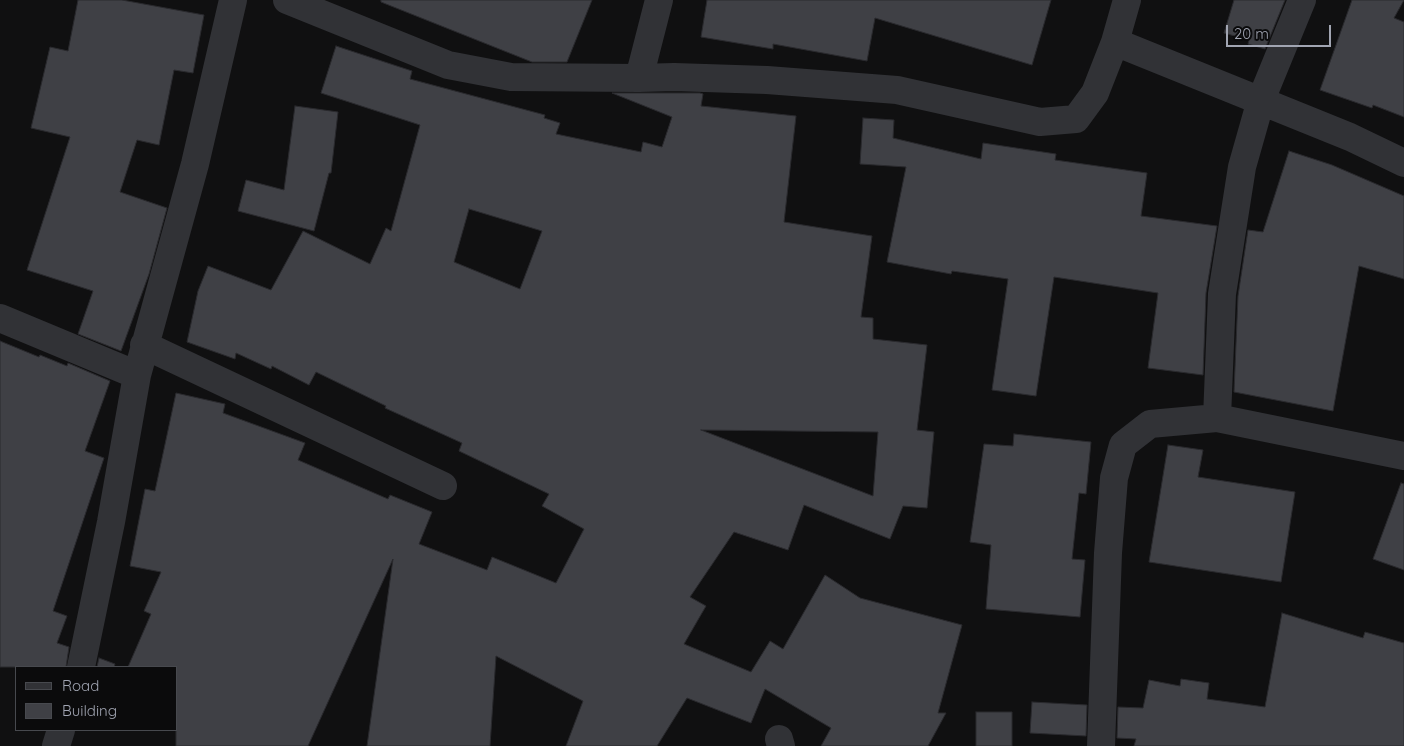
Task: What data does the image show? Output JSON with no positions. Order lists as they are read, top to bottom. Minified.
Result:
{"legend":["Road","Building"],"scale_bar":"20 m"}
